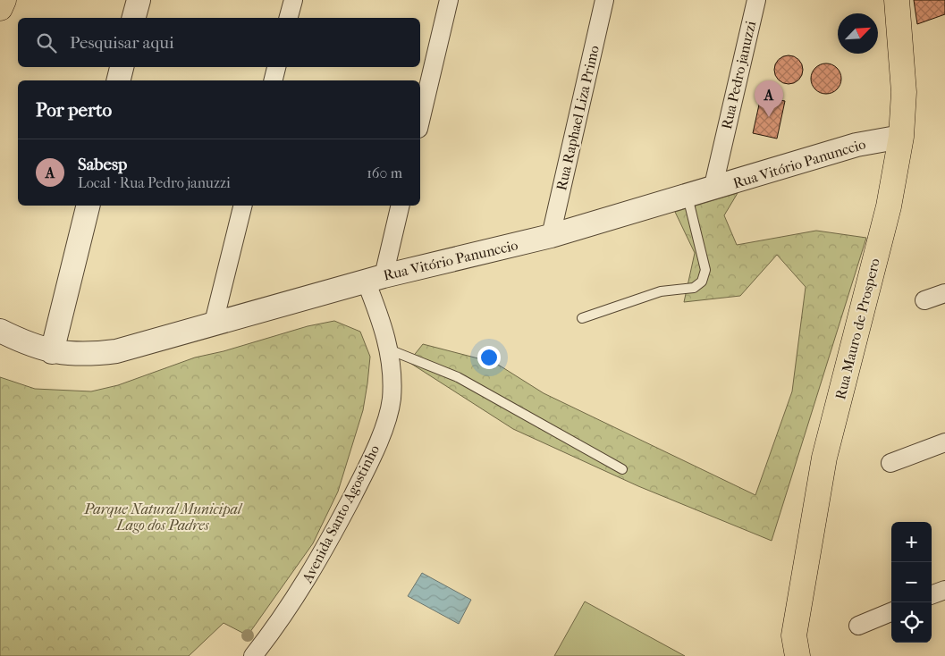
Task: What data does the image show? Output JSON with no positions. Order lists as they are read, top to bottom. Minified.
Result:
{"streets":{"main road":["Rua Mauro de Prospero"],"street":["Rua Pedro januzzi","Rua Raphael Liza Primo","Rua Vitório Panunccio","Avenida Santo Agostinho"]},"crossings":[["Rua Pedro januzzi","Rua Vitório Panunccio"],["Rua Raphael Liza Primo","Rua Vitório Panunccio"],["Rua Vitório Panunccio","Rua Mauro de Prospero"],["Rua Vitório Panunccio","Avenida Santo Agostinho"]],"parks":["Parque Natural Municipal Lago dos Padres"],"north":"top right","page":{"search":"Pesquisar aqui","pins":"A","heading":"Por perto","list":[{"mark":"A","name":"Sabesp","note":"Local · Rua Pedro januzzi","value":"160 m"}],"map_buttons":["+","−"]}}
